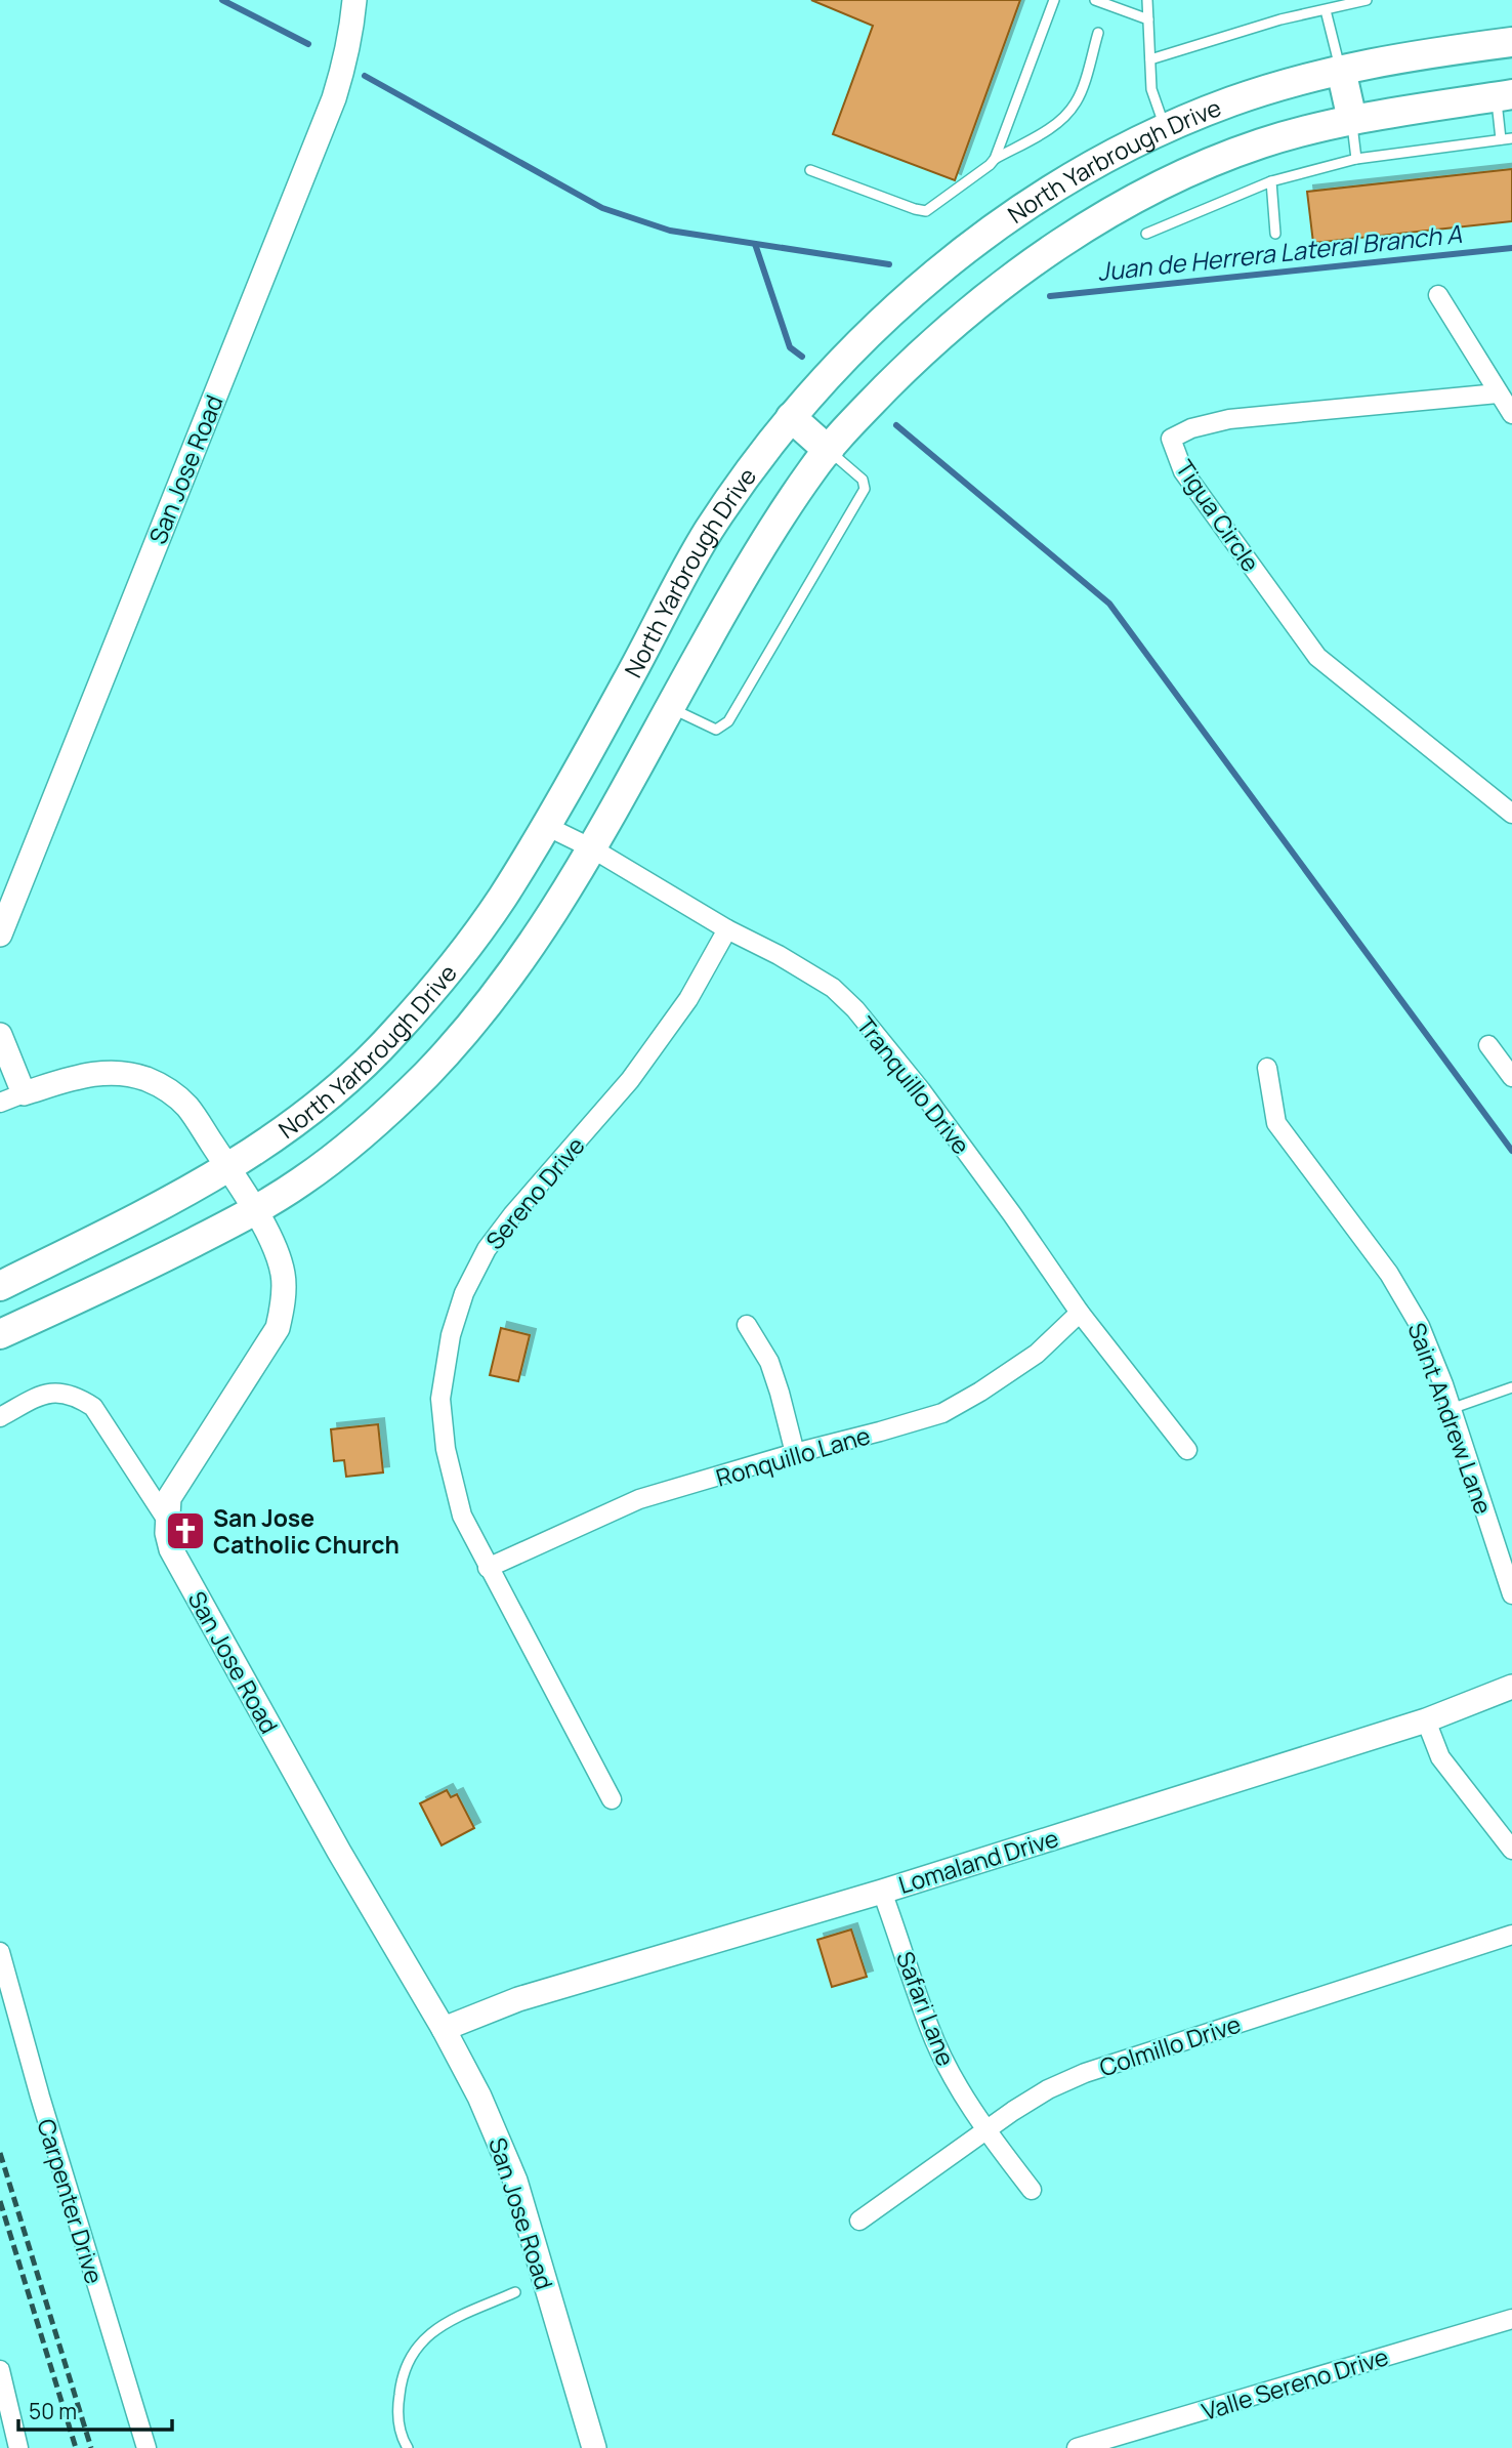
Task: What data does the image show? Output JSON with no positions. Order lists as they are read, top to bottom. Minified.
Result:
{"streets":{"main road":["North Yarbrough Drive"],"street":["San Jose Road","Tigua Circle","Tranquillo Drive","Sereno Drive","Saint Andrew Lane","Ronquillo Lane","Lomaland Drive","Safari Lane","Colmillo Drive","Carpenter Drive","Valle Sereno Drive"]},"crossings":[["North Yarbrough Drive","San Jose Road"],["North Yarbrough Drive","Tranquillo Drive"],["San Jose Road","Lomaland Drive"],["Tranquillo Drive","Sereno Drive"],["Tranquillo Drive","Ronquillo Lane"],["Sereno Drive","Ronquillo Lane"],["Lomaland Drive","Safari Lane"],["Safari Lane","Colmillo Drive"]],"water":["Juan de Herrera Lateral Branch A"],"places":{"church":["San Jose Catholic Church"]},"scale_bar":"50 m"}
